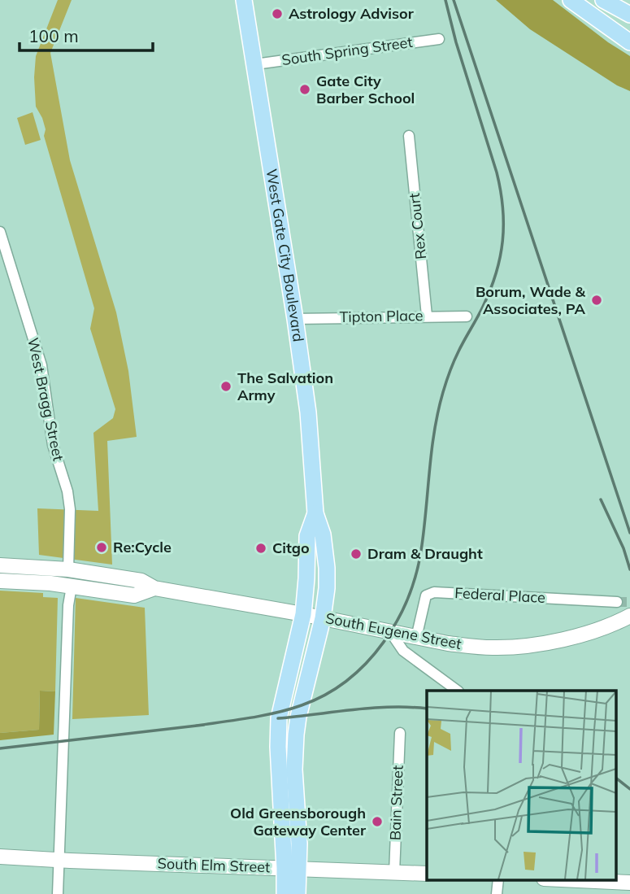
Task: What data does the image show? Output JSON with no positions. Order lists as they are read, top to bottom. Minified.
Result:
{"streets":{"main road":["West Gate City Boulevard","South Eugene Street","South Elm Street"],"street":["South Spring Street","Rex Court","Tipton Place","West Bragg Street","Federal Place","Bain Street"]},"crossings":[["South Spring Street","West Gate City Boulevard"],["Rex Court","Tipton Place"],["West Gate City Boulevard","Tipton Place"],["West Gate City Boulevard","South Eugene Street"],["West Gate City Boulevard","South Elm Street"],["West Bragg Street","South Eugene Street"],["Federal Place","South Eugene Street"],["Bain Street","South Elm Street"]],"places":["Astrology Advisor","Gate City Barber School","Borum, Wade & Associates, PA","The Salvation Army","Re:Cycle","Citgo","Dram & Draught","Old Greensborough Gateway Center"],"scale_bar":"100 m"}
